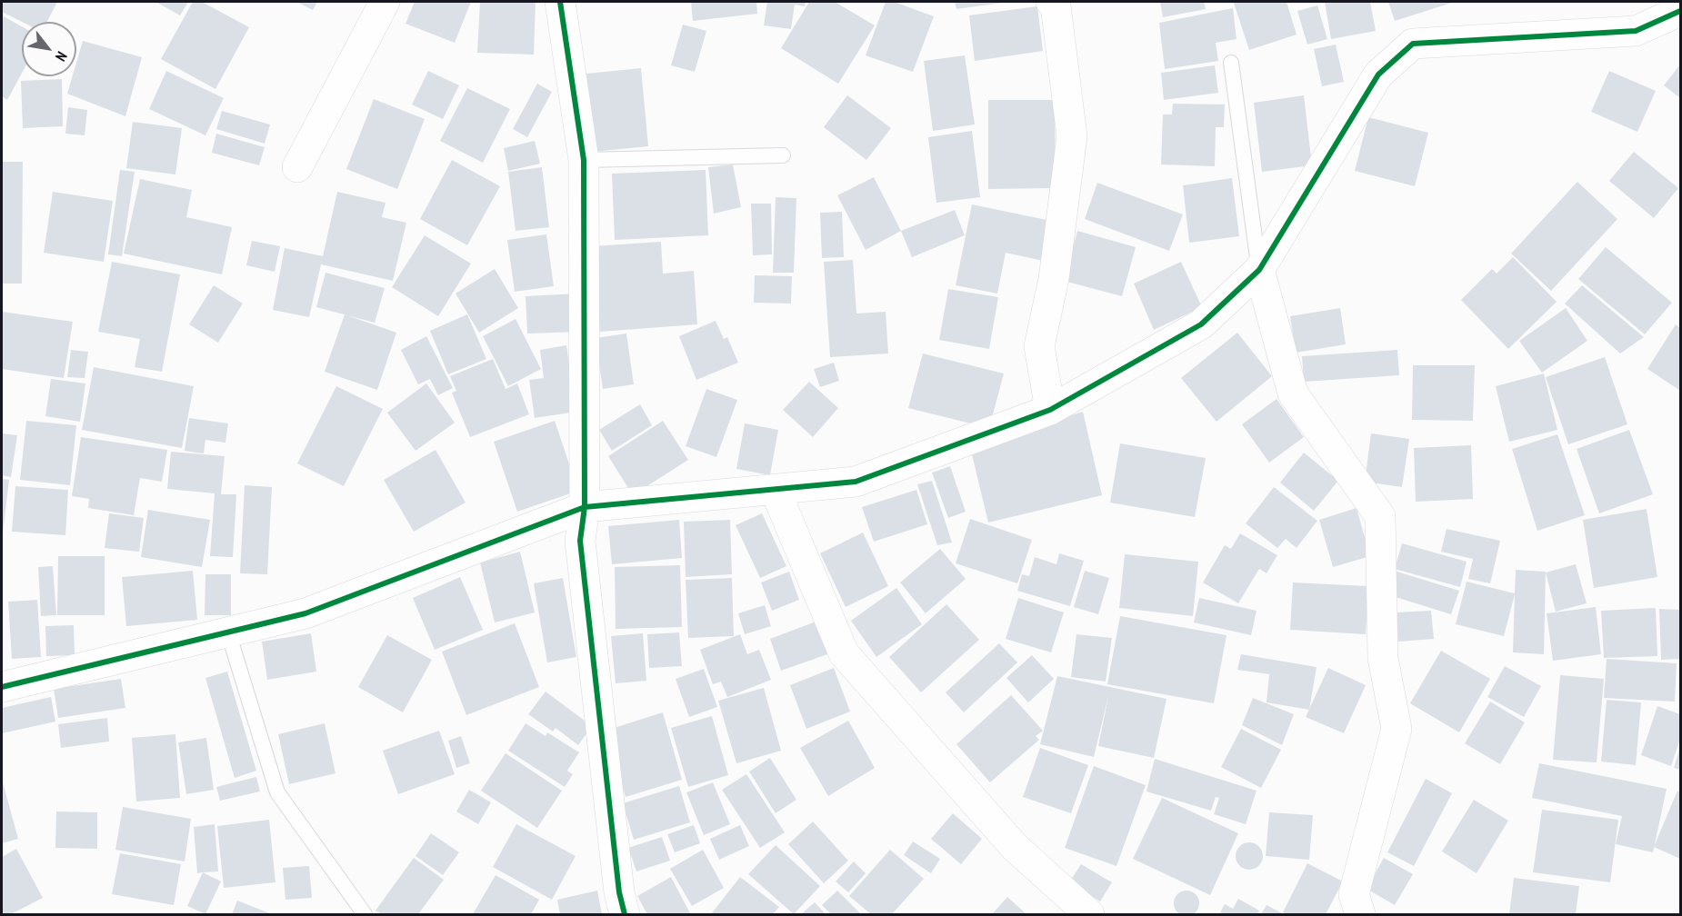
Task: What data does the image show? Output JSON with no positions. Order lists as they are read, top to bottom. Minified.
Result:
{"north":"bottom right"}
